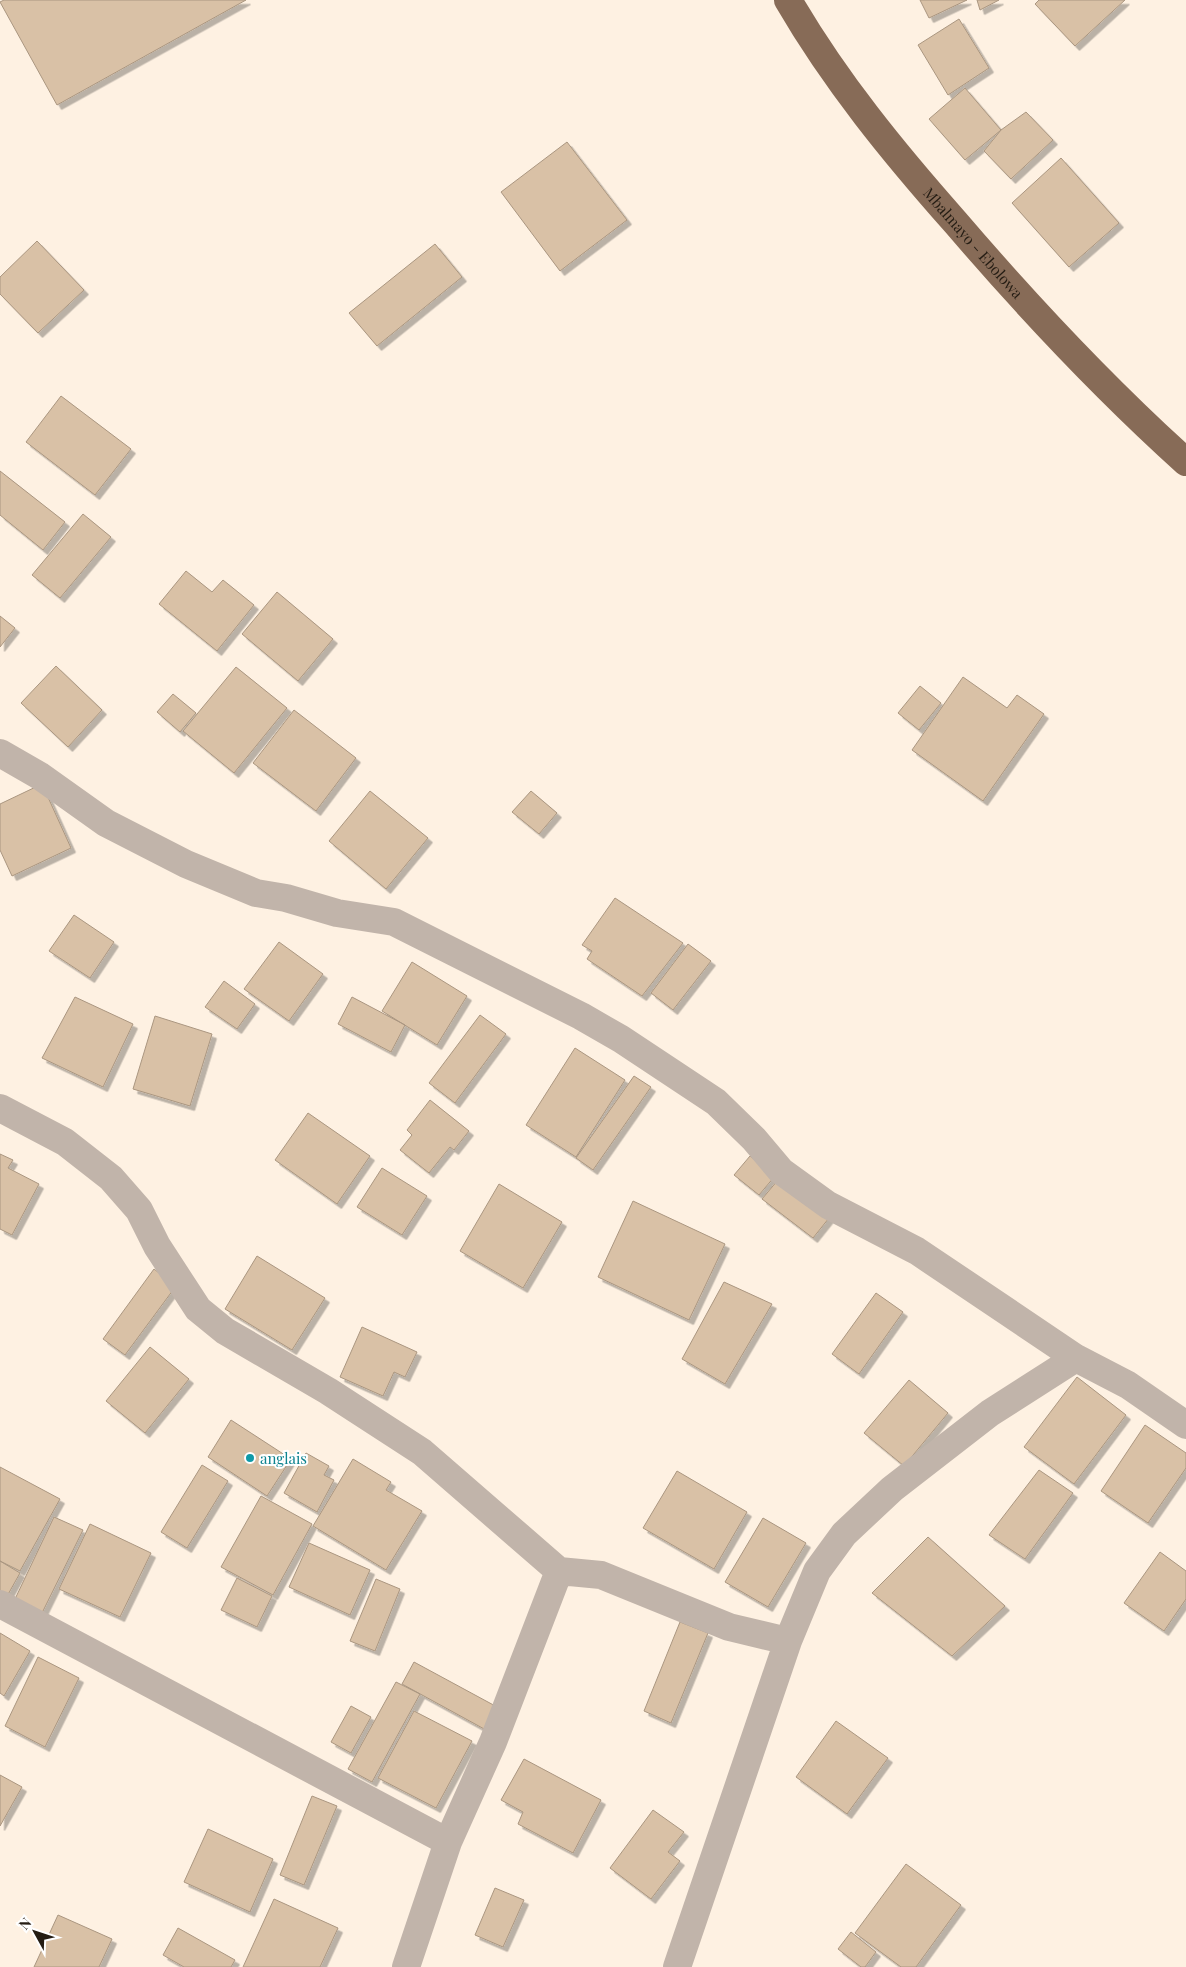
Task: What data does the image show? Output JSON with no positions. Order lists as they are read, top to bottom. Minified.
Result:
{"streets":{"highway":["Mbalmayo - Ebolowa"]},"places":["anglais"],"north":"top left"}
